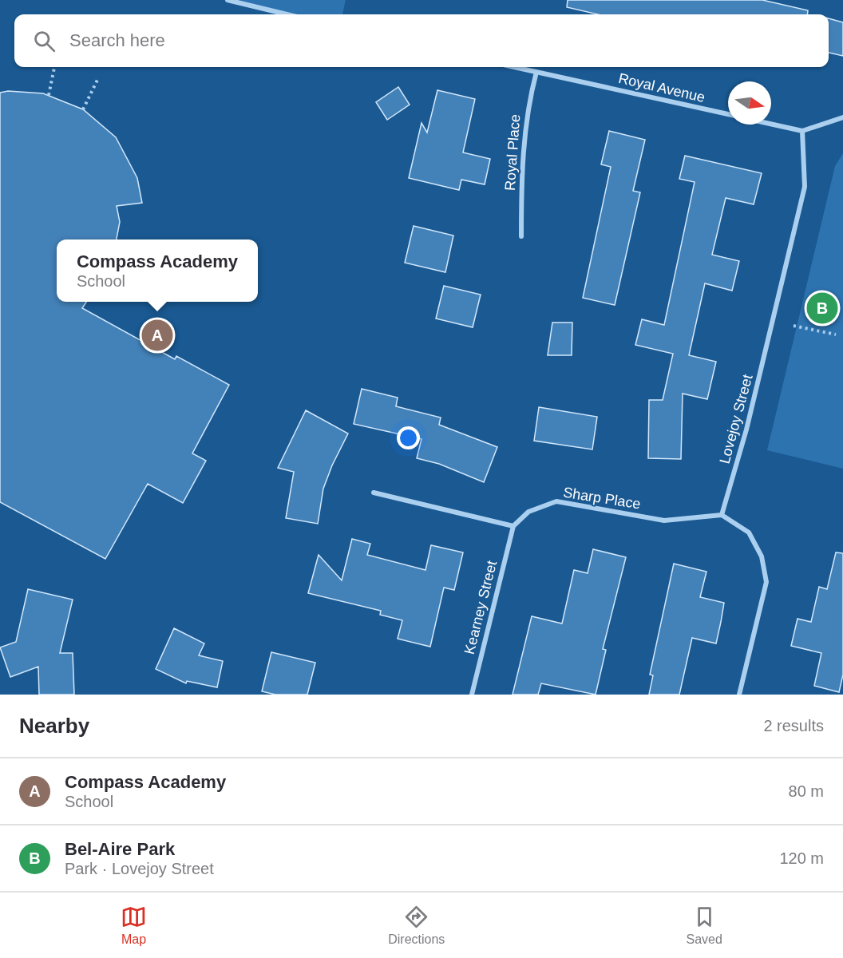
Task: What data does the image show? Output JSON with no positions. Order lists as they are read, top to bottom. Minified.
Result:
{"streets":{"street":["Royal Avenue","Royal Place","Lovejoy Street","Sharp Place","Kearney Street"]},"crossings":[["Royal Avenue","Royal Place"],["Lovejoy Street","Sharp Place"],["Sharp Place","Kearney Street"]],"north":"right","page":{"search":"Search here","popup":["Compass Academy","School"],"pins":["B","A"],"heading":["Nearby","2 results"],"list":[{"mark":"A","name":"Compass Academy","note":"School","value":"80 m"},{"mark":"B","name":"Bel-Aire Park","note":"Park · Lovejoy Street","value":"120 m"}],"nav":["Map","Directions","Saved"]}}
